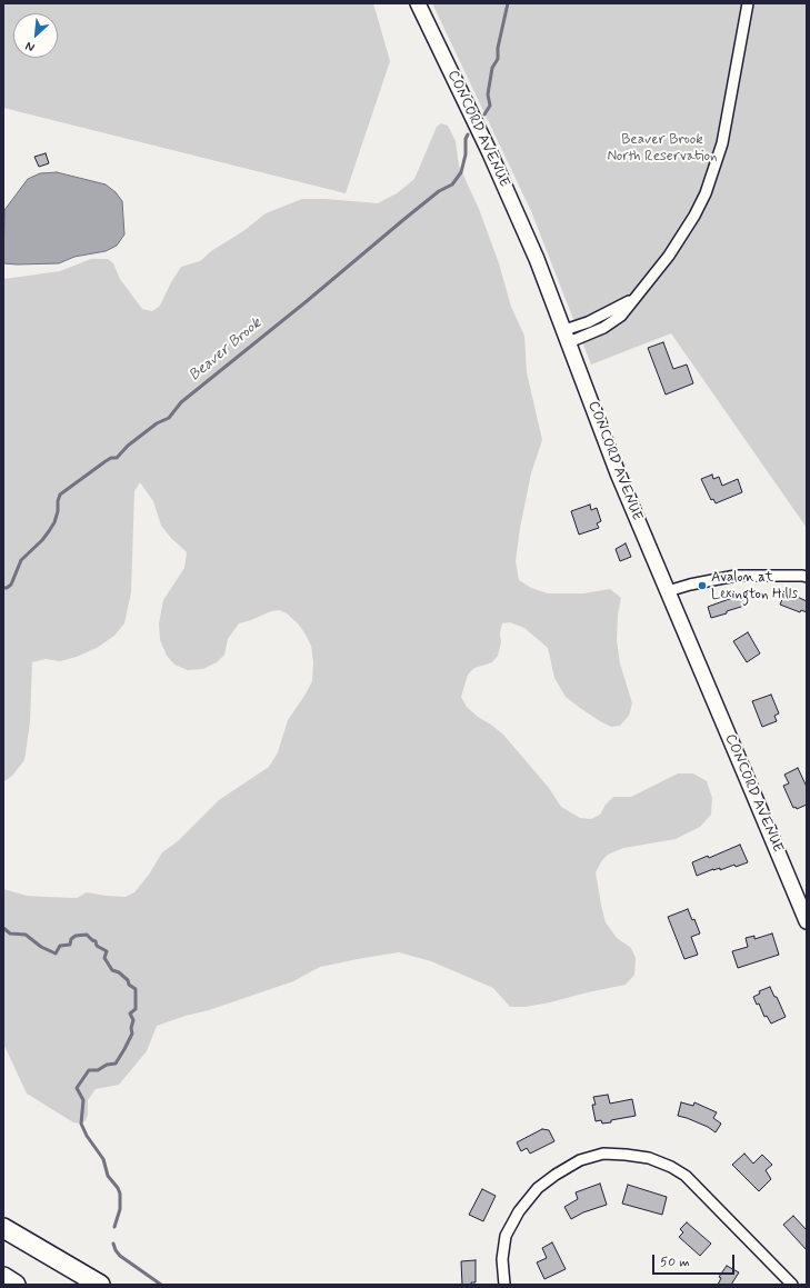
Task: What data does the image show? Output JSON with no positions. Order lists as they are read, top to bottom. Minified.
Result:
{"streets":{"main road":["CONCORD AVENUE"]},"water":["Beaver Brook"],"parks":["Beaver Brook North Reservation"],"places":["Avalon at Lexington Hills"],"scale_bar":"50 m","north":"bottom left"}
